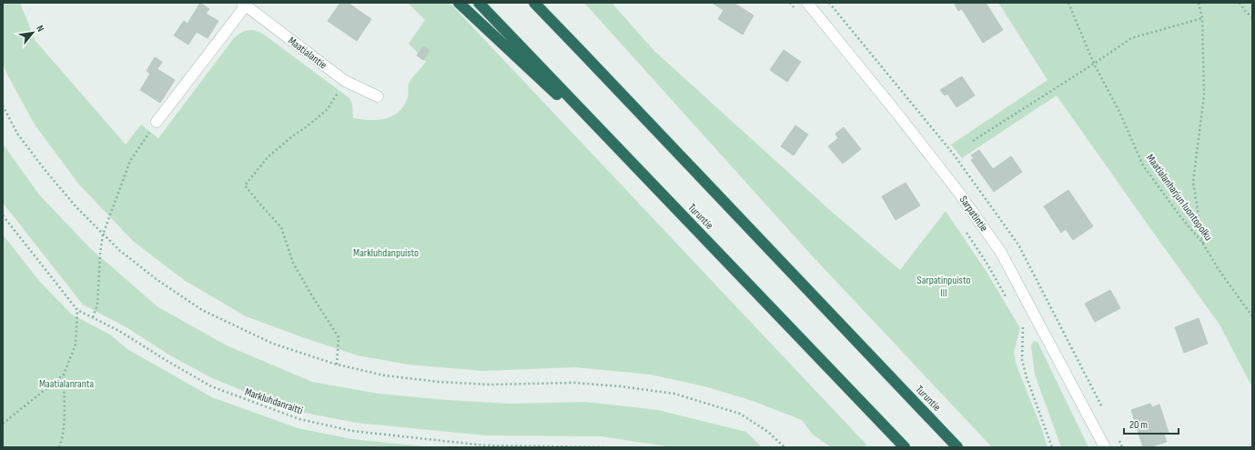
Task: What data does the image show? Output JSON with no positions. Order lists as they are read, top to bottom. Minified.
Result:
{"streets":{"highway":["Turuntie"],"main road":["Maatialantie","Sarpatintie"],"path":["Maatialanharjun luontopolku","Markluhdanraitti"]},"parks":["Markluhdanpuisto","Sarpatinpuisto III","Maatialanranta"],"scale_bar":"20 m","north":"top right"}
